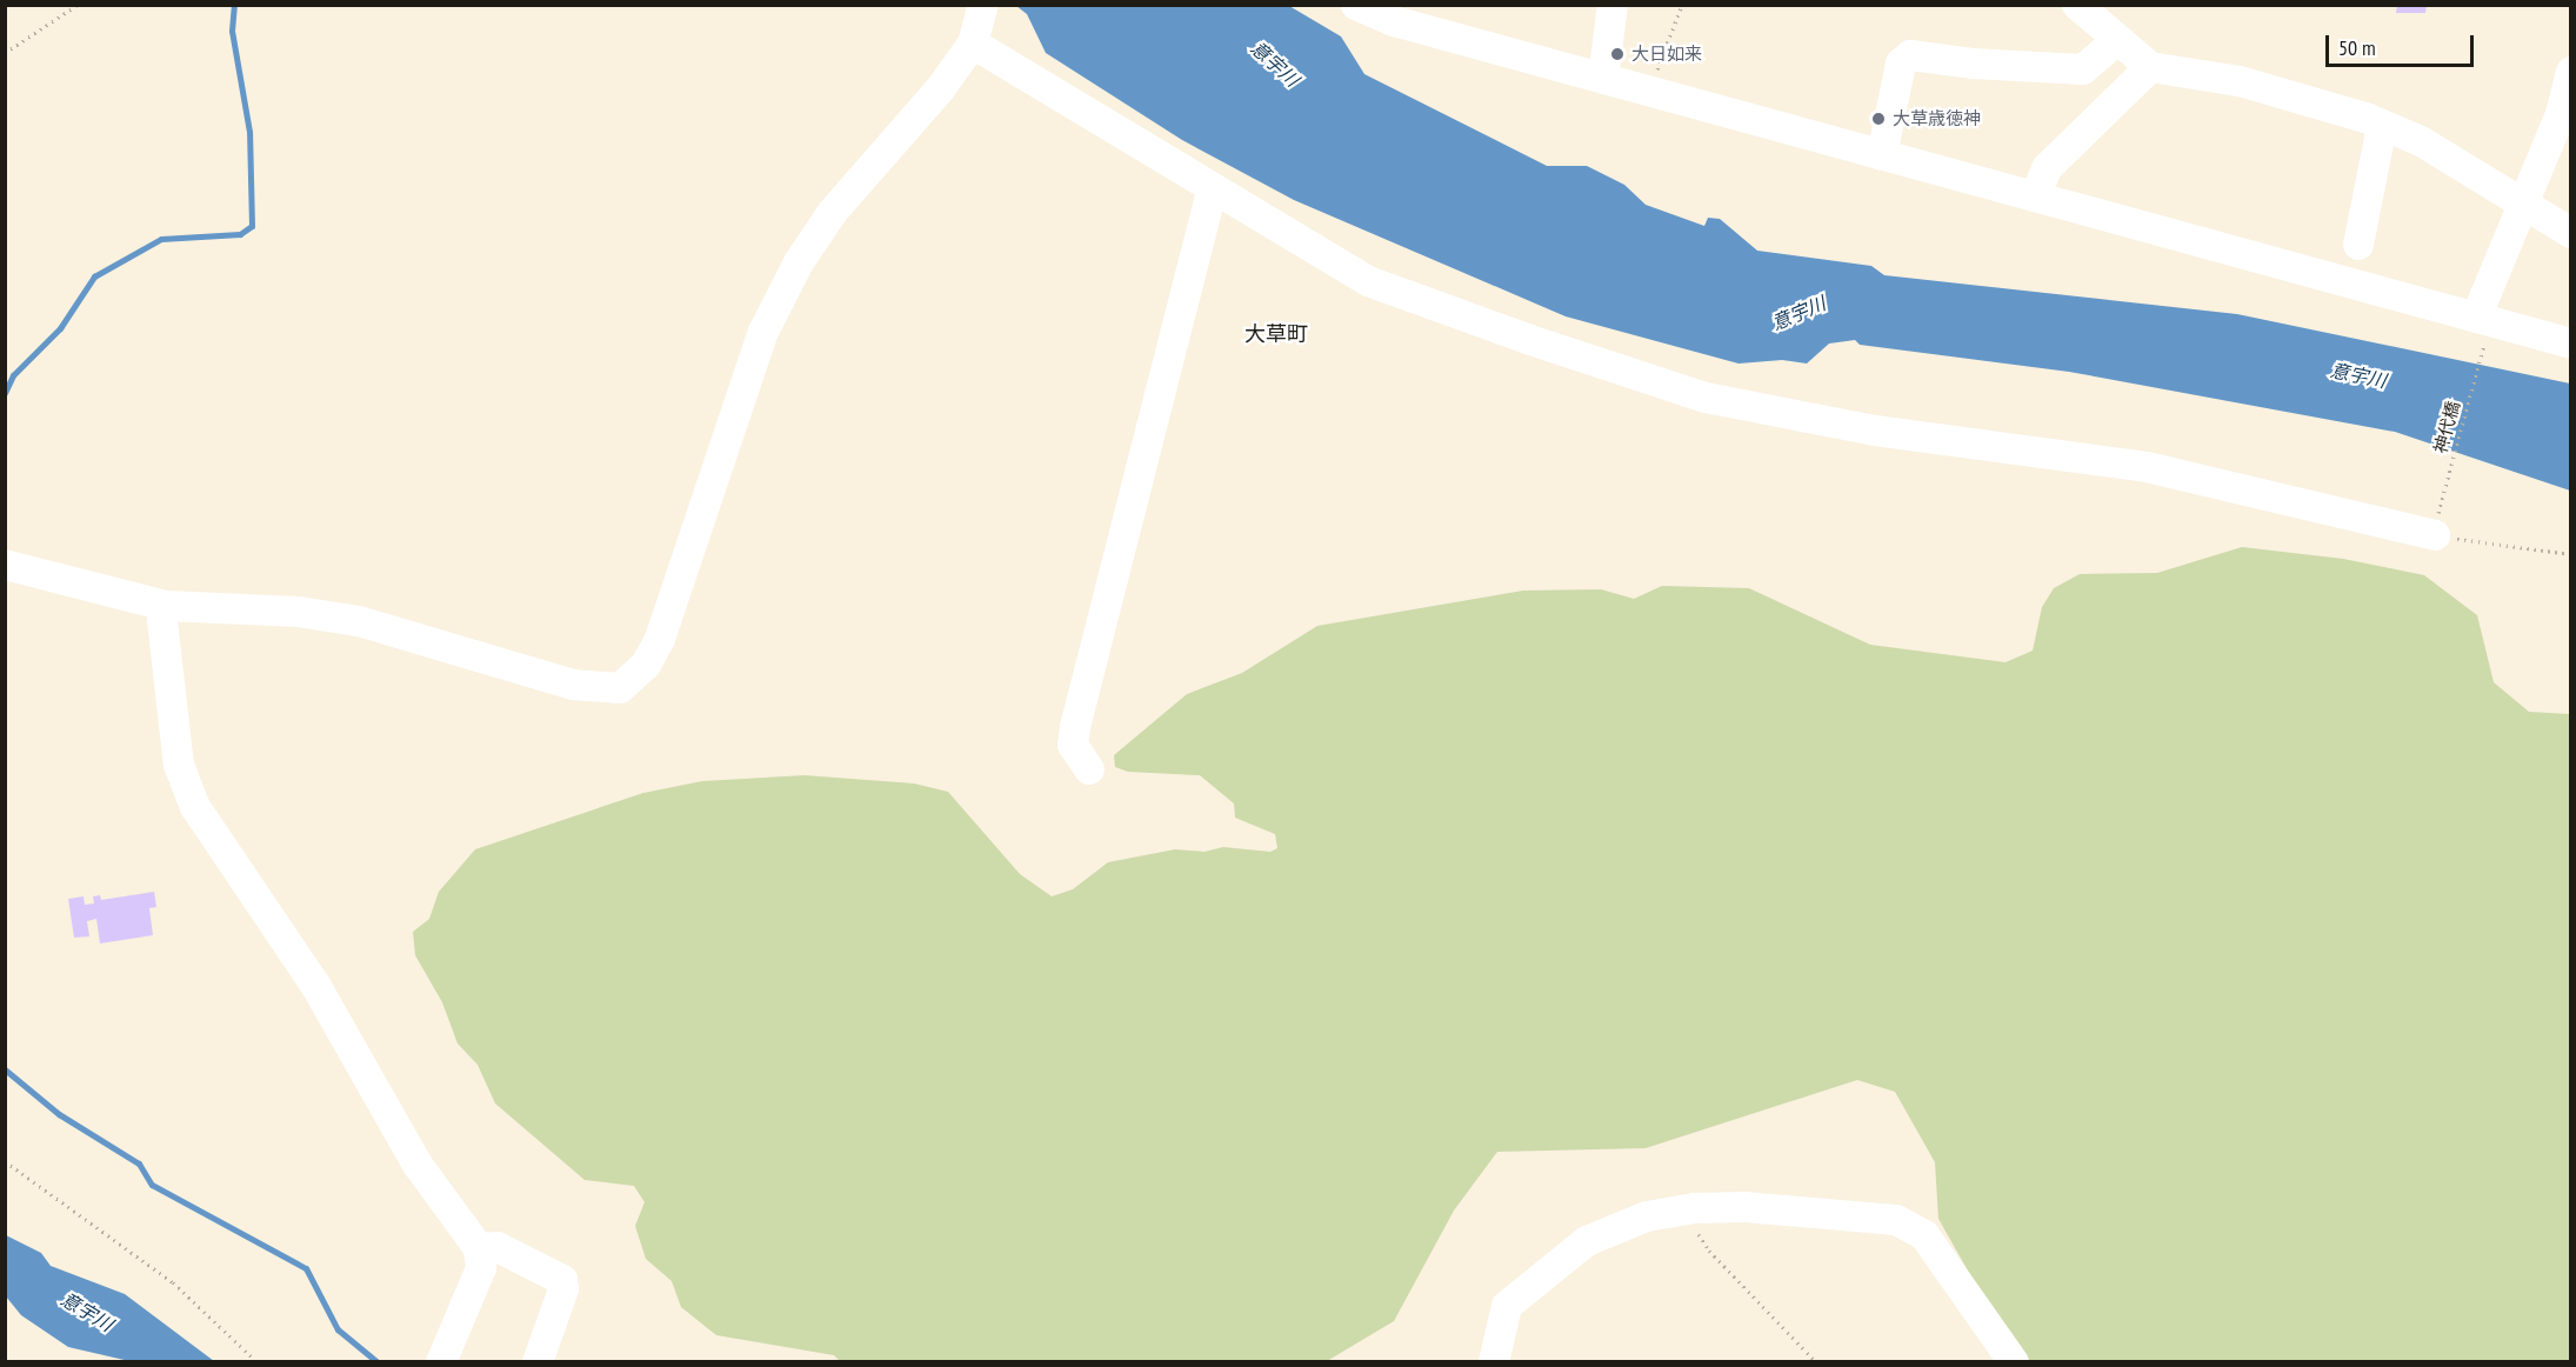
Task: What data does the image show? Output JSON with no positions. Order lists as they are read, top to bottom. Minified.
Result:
{"streets":{"path":["神代橋"]},"districts":["大草町"],"water":["意宇川"],"places":["大日如来","大草歳徳神"],"scale_bar":"50 m"}
